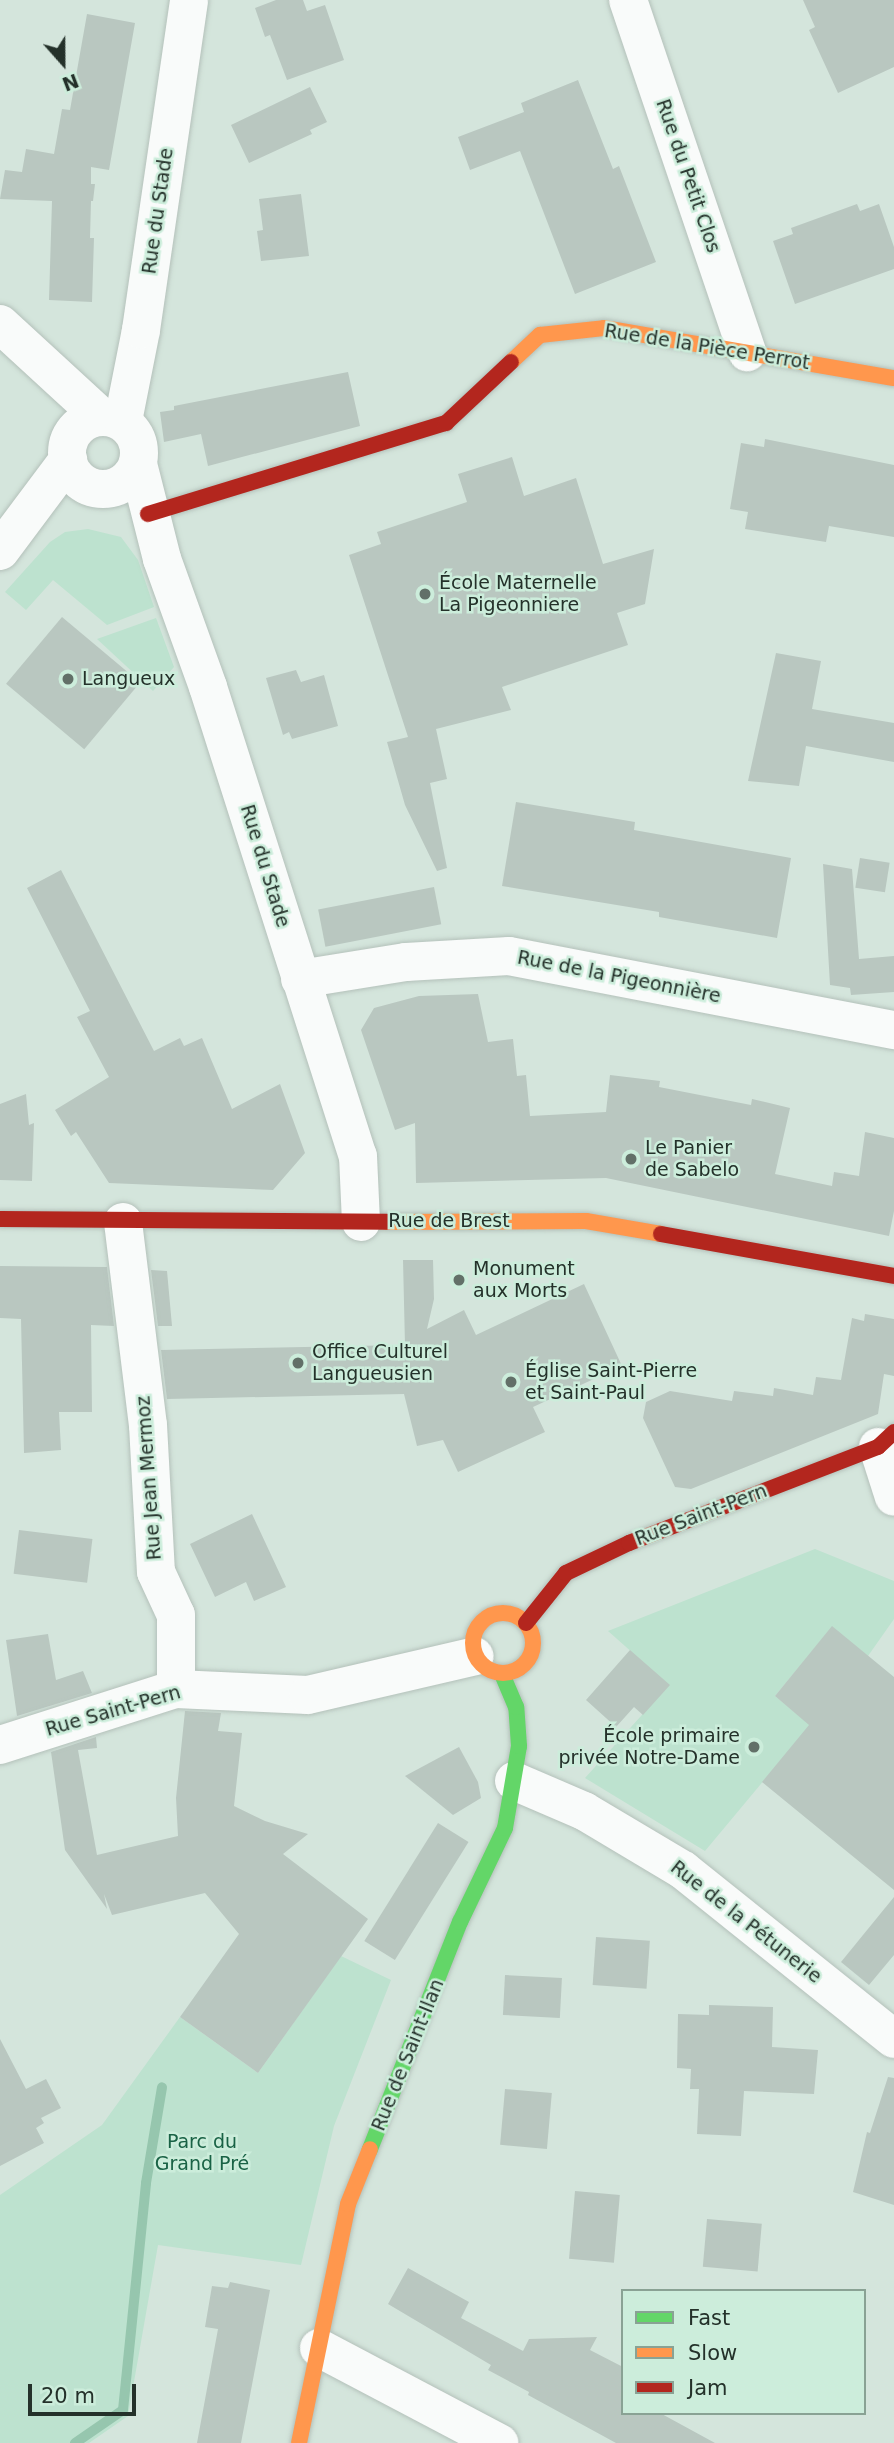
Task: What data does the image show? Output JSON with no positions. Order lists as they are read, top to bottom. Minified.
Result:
{"streets":{"street":["Rue du Petit Clos","Rue du Stade","Rue de la Pièce Perrot","Rue de la Pigeonnière","Rue de Brest","Rue Jean Mermoz","Rue Saint-Pern","Rue de la Pétunerie","Rue de Saint-Ilan"]},"crossings":[["Rue du Petit Clos","Rue de la Pièce Perrot"],["Rue du Stade","Rue de la Pièce Perrot"],["Rue du Stade","Rue de la Pigeonnière"],["Rue du Stade","Rue de Brest"],["Rue de Brest","Rue Jean Mermoz"],["Rue Jean Mermoz","Rue Saint-Pern"],["Rue Saint-Pern","Rue de Saint-Ilan"],["Rue de la Pétunerie","Rue de Saint-Ilan"]],"parks":["Parc du Grand Pré"],"places":["École Maternelle La Pigeonniere","Langueux","Le Panier de Sabelo","Monument aux Morts","Office Culturel Langueusien","Église Saint-Pierre et Saint-Paul","École primaire privée Notre-Dame"],"legend":["Fast","Slow","Jam"],"scale_bar":"20 m","north":"bottom"}
